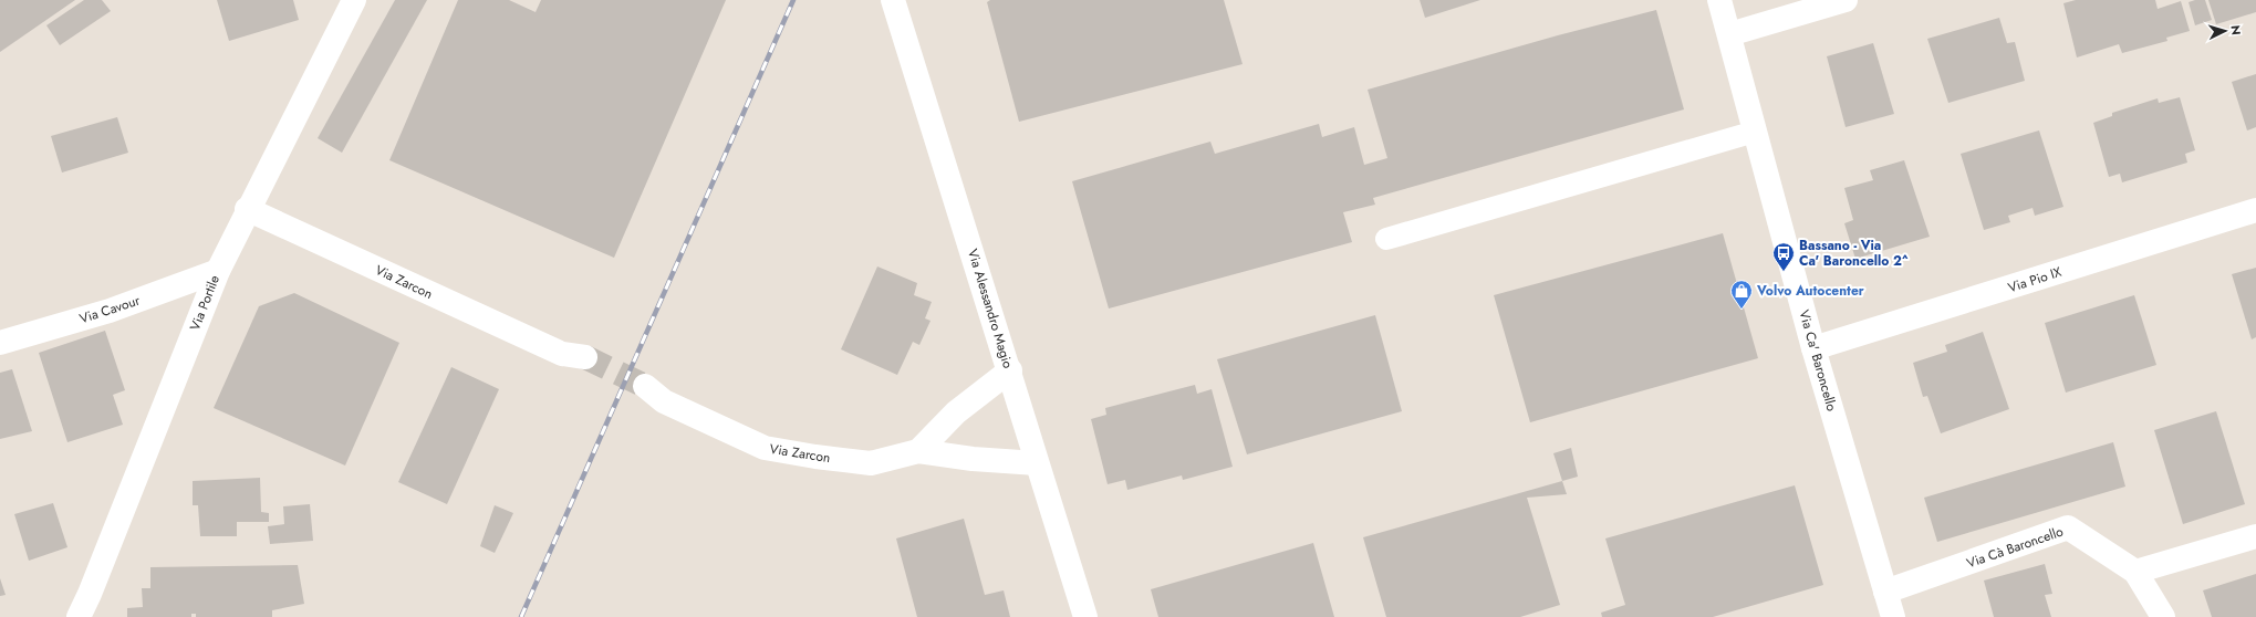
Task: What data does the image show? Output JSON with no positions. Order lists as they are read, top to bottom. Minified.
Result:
{"streets":{"street":["Via Pio IX","Via Zarcon","Via Portile","Via Alessandro Magio","Via Cavour","Via Ca' Baroncello","Via Cà Baroncello"]},"crossings":[["Via Pio IX","Via Ca' Baroncello"],["Via Zarcon","Via Portile"],["Via Portile","Via Cavour"],["Via Ca' Baroncello","Via Cà Baroncello"]],"places":{"bus stop":["Bassano - Via Ca' Baroncello 2^"],"shop":["Volvo Autocenter"]},"north":"right"}
